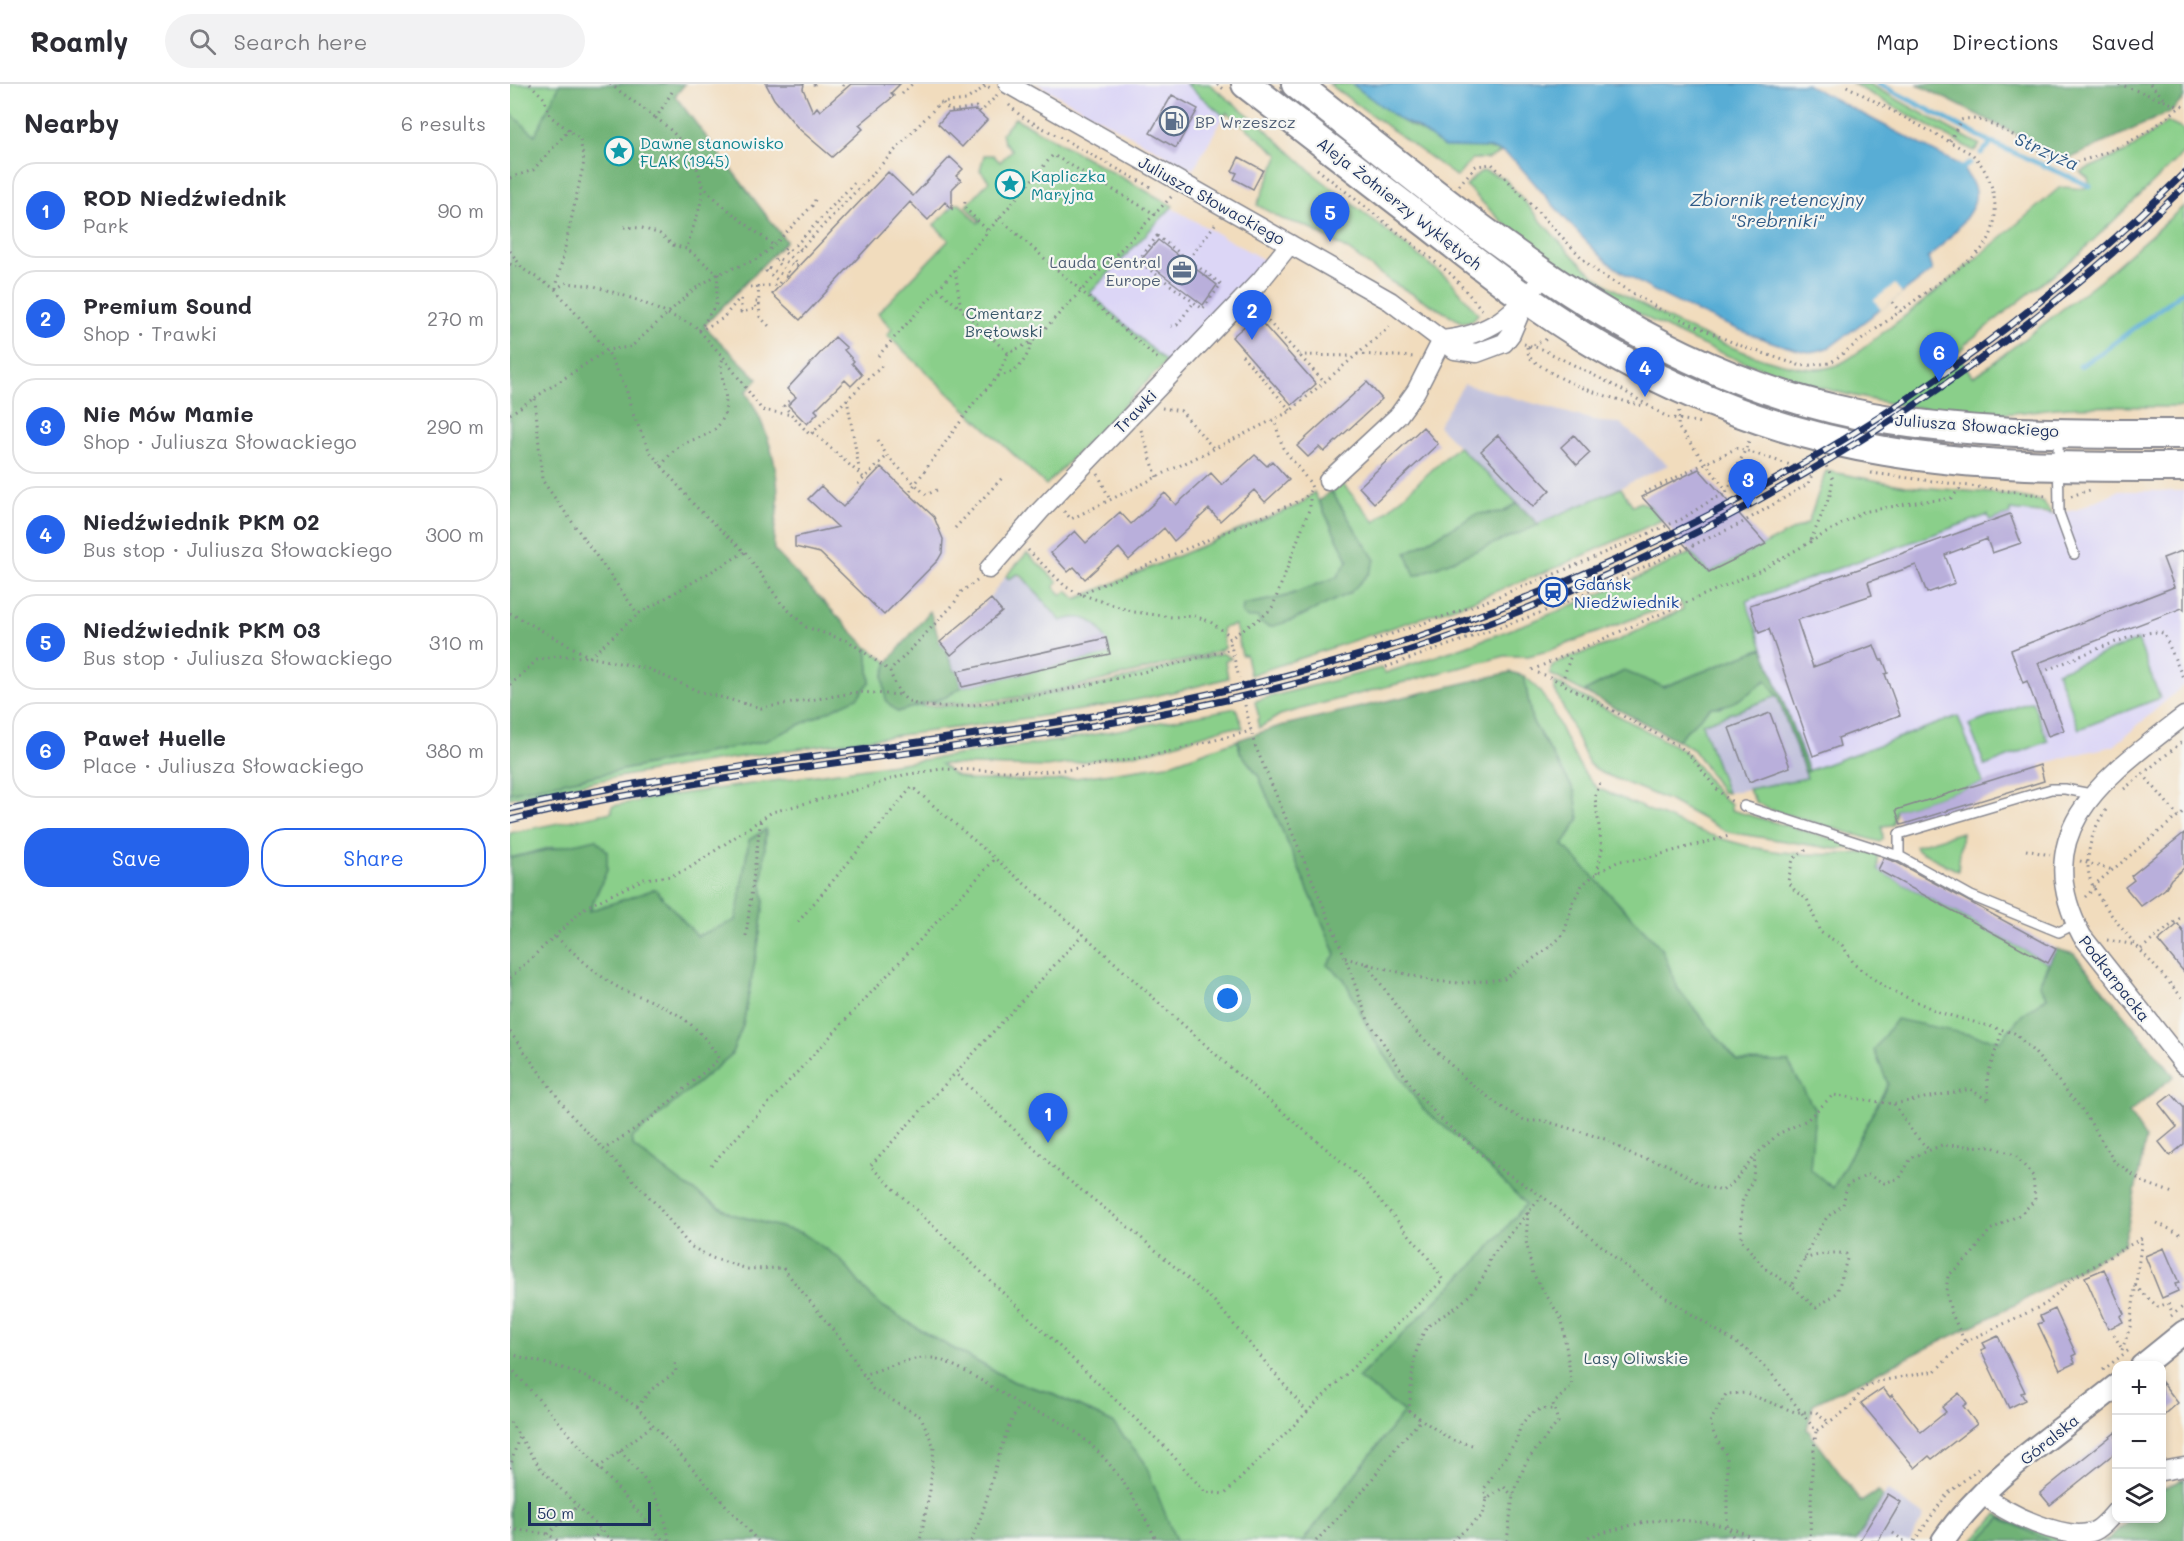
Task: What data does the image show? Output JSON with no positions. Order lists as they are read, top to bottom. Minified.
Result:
{"streets":{"main road":["Juliusza Słowackiego","Aleja Żołnierzy Wyklętych"],"street":["Trawki","Podkarpacka","Góralska"]},"crossings":[["Juliusza Słowackiego","Aleja Żołnierzy Wyklętych"],["Juliusza Słowackiego","Trawki"]],"water":["Strzyża","Zbiornik retencyjny \"Srebrniki\""],"parks":["Cmentarz Brętowski","Lasy Oliwskie"],"places":{"fuel station":["BP Wrzeszcz"],"place":["Dawne stanowisko FLAK (1945)","Kapliczka Maryjna"],"office":["Lauda Central Europe"],"station":["Gdańsk Niedźwiednik"]},"scale_bar":"50 m","page":{"header":"Roamly","search":"Search here","nav":["Map","Directions","Saved"],"heading":["Nearby","6 results"],"list":[{"mark":"1","name":"ROD Niedźwiednik","note":"Park","value":"90 m"},{"mark":"2","name":"Premium Sound","note":"Shop · Trawki","value":"270 m"},{"mark":"3","name":"Nie Mów Mamie","note":"Shop · Juliusza Słowackiego","value":"290 m"},{"mark":"4","name":"Niedźwiednik PKM 02","note":"Bus stop · Juliusza Słowackiego","value":"300 m"},{"mark":"5","name":"Niedźwiednik PKM 03","note":"Bus stop · Juliusza Słowackiego","value":"310 m"},{"mark":"6","name":"Paweł Huelle","note":"Place · Juliusza Słowackiego","value":"380 m"}],"pins":["5","2","6","4","3","1"],"buttons":["Save","Share"],"map_buttons":["+","−"],"scale":"50 m"}}
